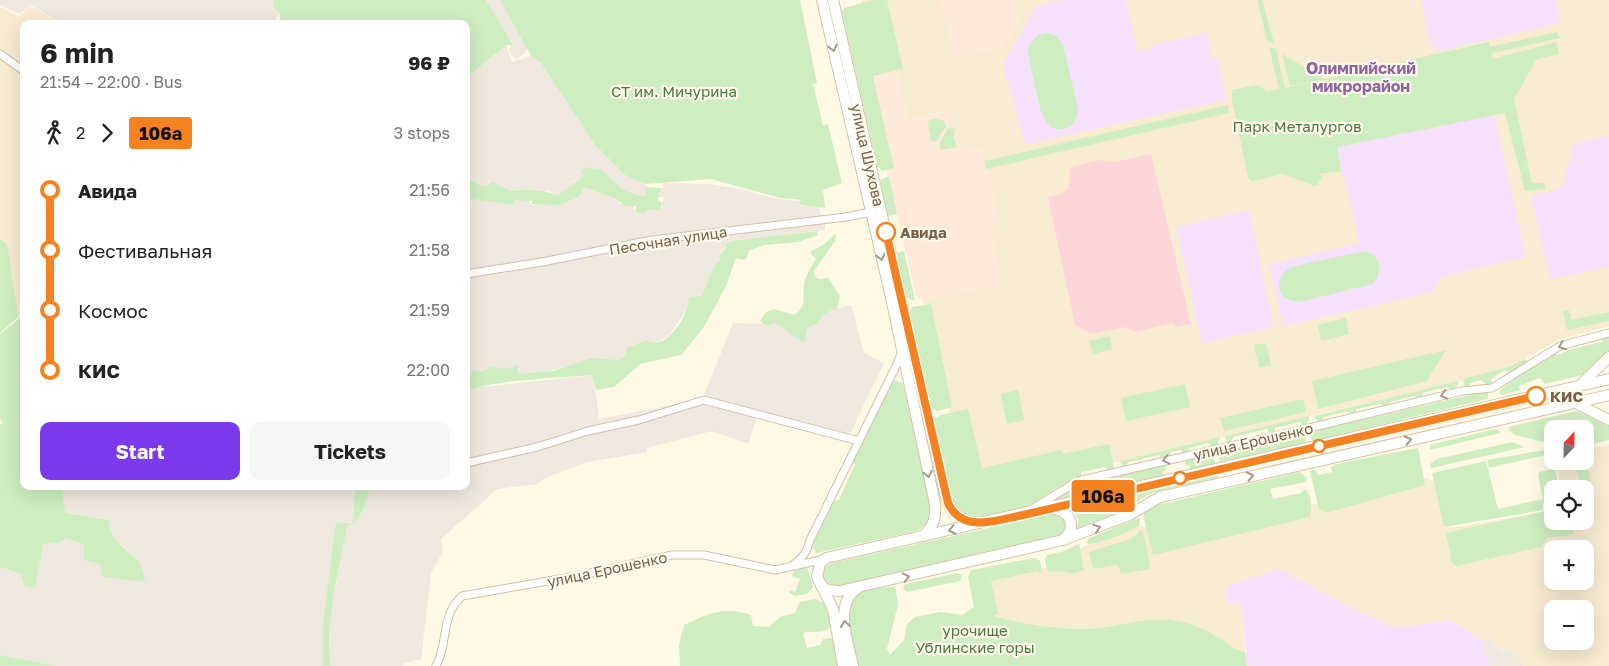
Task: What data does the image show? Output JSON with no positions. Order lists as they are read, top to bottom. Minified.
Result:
{"streets":{"main road":["улица Шухова","улица Ерошенко"],"street":["Песочная улица"]},"crossings":[["улица Шухова","Песочная улица"],["улица Шухова","улица Ерошенко"]],"districts":["Олимпийский микрорайон"],"parks":["СТ им. Мичурина","Парк Металургов","урочище Ублинские горы"],"places":["Авида","КИС"],"lines":["bus line 106а"],"north":"top","page":{"on_map":"106а","heading":["6 min","21:54 – 22:00 · Bus","96 ₽"],"legs":["2","106а","3 stops"],"list":[{"name":"Авида","value":"21:56"},{"name":"Фестивальная","value":"21:58"},{"name":"Космос","value":"21:59"},{"name":"КИС","value":"22:00"}],"buttons":["Start","Tickets"],"map_buttons":["+","−"]}}
